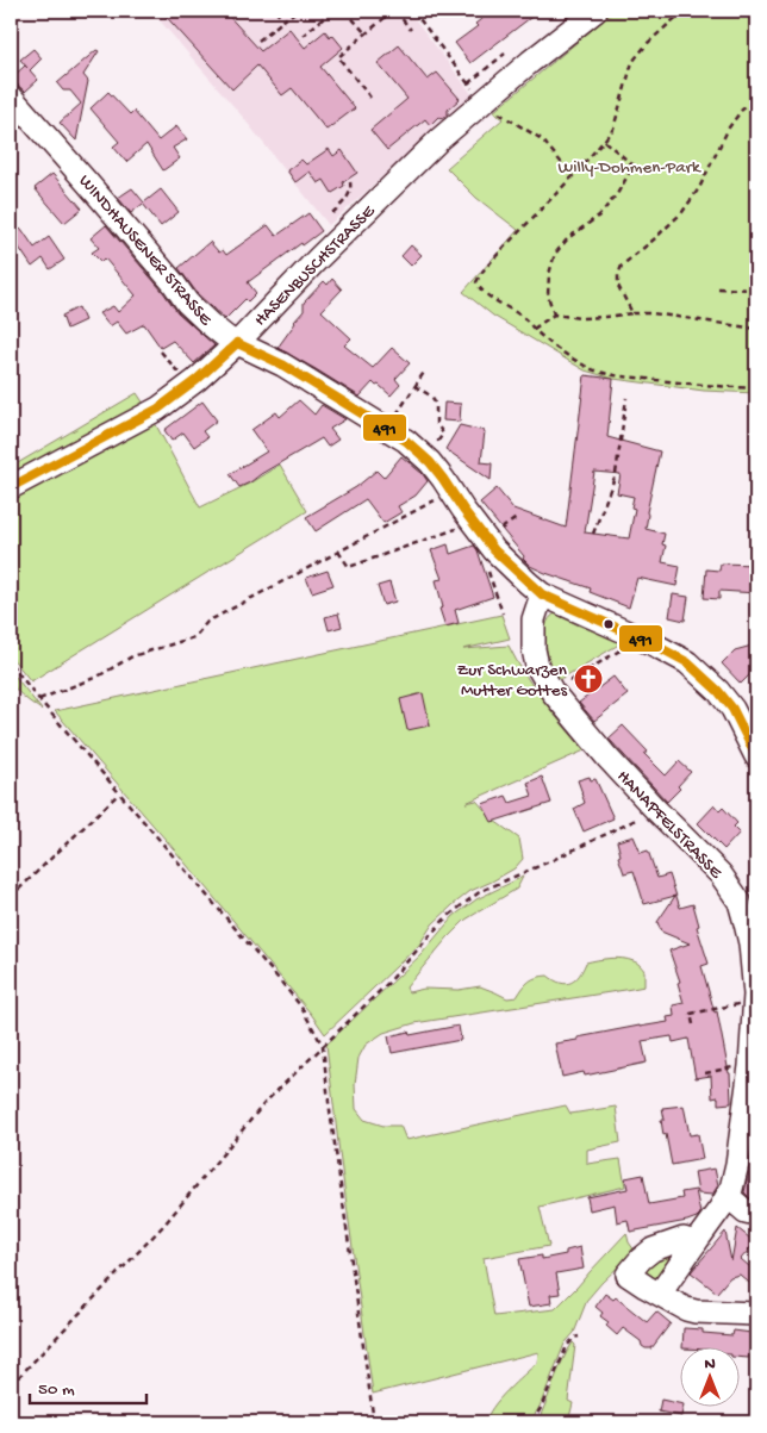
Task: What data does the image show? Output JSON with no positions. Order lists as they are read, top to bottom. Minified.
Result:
{"streets":{"street":["WINDHAUSENER STRASSE","HASENBUSCHSTRASSE","HANAPFELSTRASSE"]},"crossings":[["WINDHAUSENER STRASSE","HASENBUSCHSTRASSE"],["WINDHAUSENER STRASSE","HANAPFELSTRASSE"]],"parks":["Willy-Dohmen-Park"],"places":{"church":["Zur Schwarzen Mutter Gottes"]},"lines":["transit line 491"],"scale_bar":"50 m","north":"top"}
